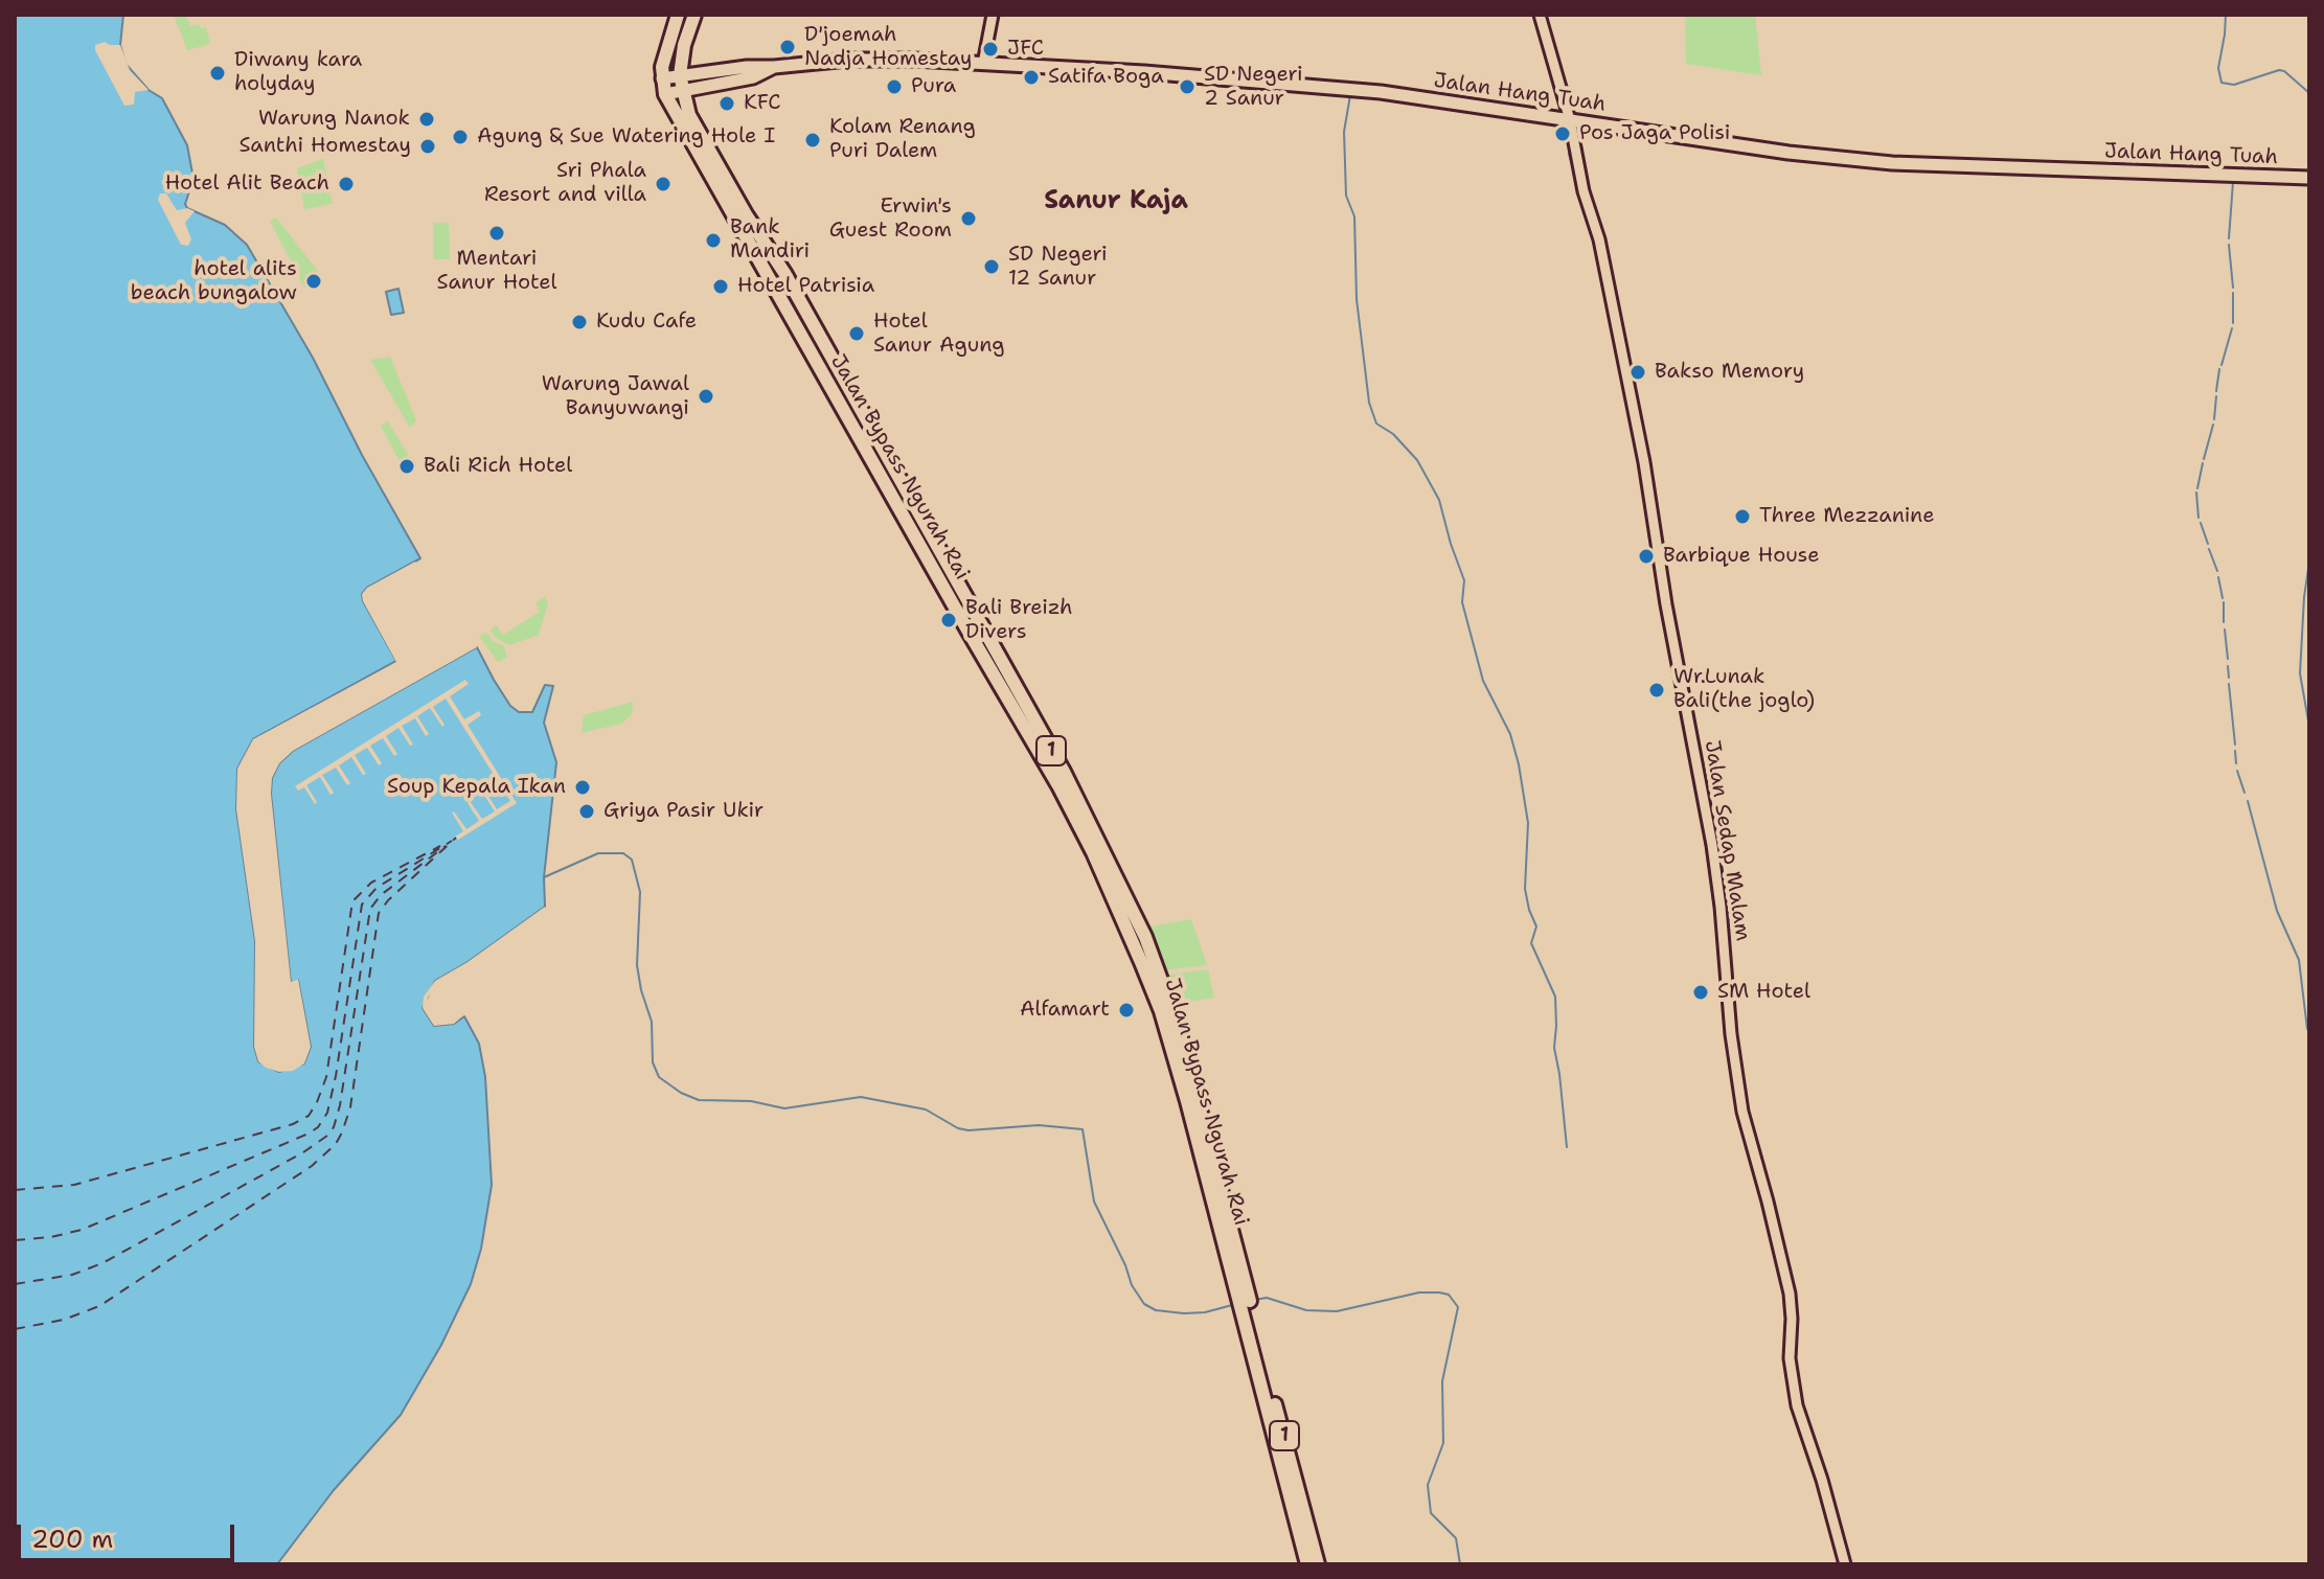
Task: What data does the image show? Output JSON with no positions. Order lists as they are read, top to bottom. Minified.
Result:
{"streets":{"highway":["Jalan Bypass Ngurah Rai","1"],"main road":["Jalan Hang Tuah"],"street":["Jalan Sedap Malam"]},"crossings":[["Jalan Hang Tuah","Jalan Bypass Ngurah Rai"],["Jalan Hang Tuah","Jalan Sedap Malam"]],"districts":["Sanur Kaja"],"places":["D'joemah Nadja Homestay","JFC","Diwany kara holyday","Satifa Boga","Pura","SD Negeri 2 Sanur","KFC","Warung Nanok","Pos Jaga Polisi","Agung & Sue Watering Hole I","Kolam Renang Puri Dalem","Santhi Homestay","Hotel Alit Beach","Sri Phala Resort and villa","Erwin's Guest Room","Mentari Sanur Hotel","Bank Mandiri","SD Negeri 12 Sanur","hotel alits beach bungalow","Hotel Patrisia","Kudu Cafe","Hotel Sanur Agung","Bakso Memory","Warung Jawal Banyuwangi","Bali Rich Hotel","Three Mezzanine","Barbique House","Bali Breizh Divers","Wr.Lunak Bali(the joglo)","Soup Kepala Ikan","Griya Pasir Ukir","SM Hotel","Alfamart"],"scale_bar":"200 m"}
